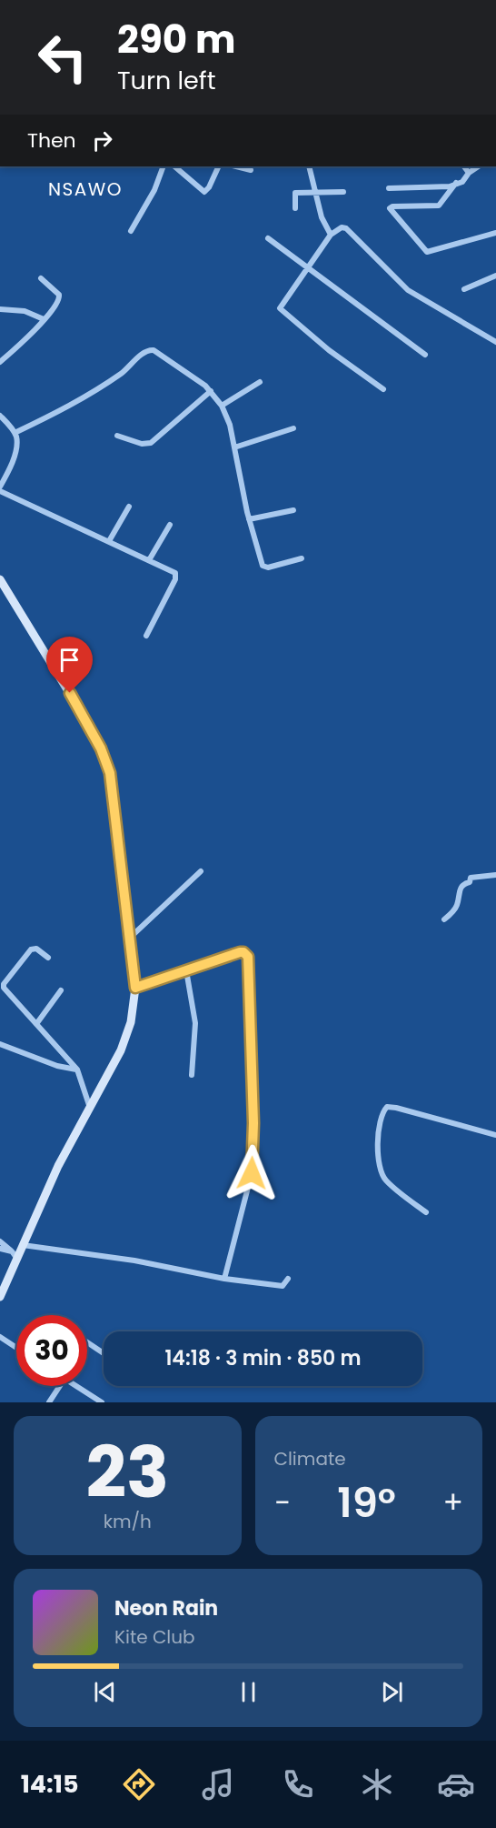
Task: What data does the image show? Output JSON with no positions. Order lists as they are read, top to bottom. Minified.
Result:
{"districts":["NSAWO"],"page":{"turn":["290 m","Turn left"],"then":"Then","limit":"30","trip":"14:18 · 3 min · 850 m","tile":[["23","km/h"],"Climate"],"heat":["−","19°","+"],"song":["Neon Rain","Kite Club"],"tabs":"14:15"}}
